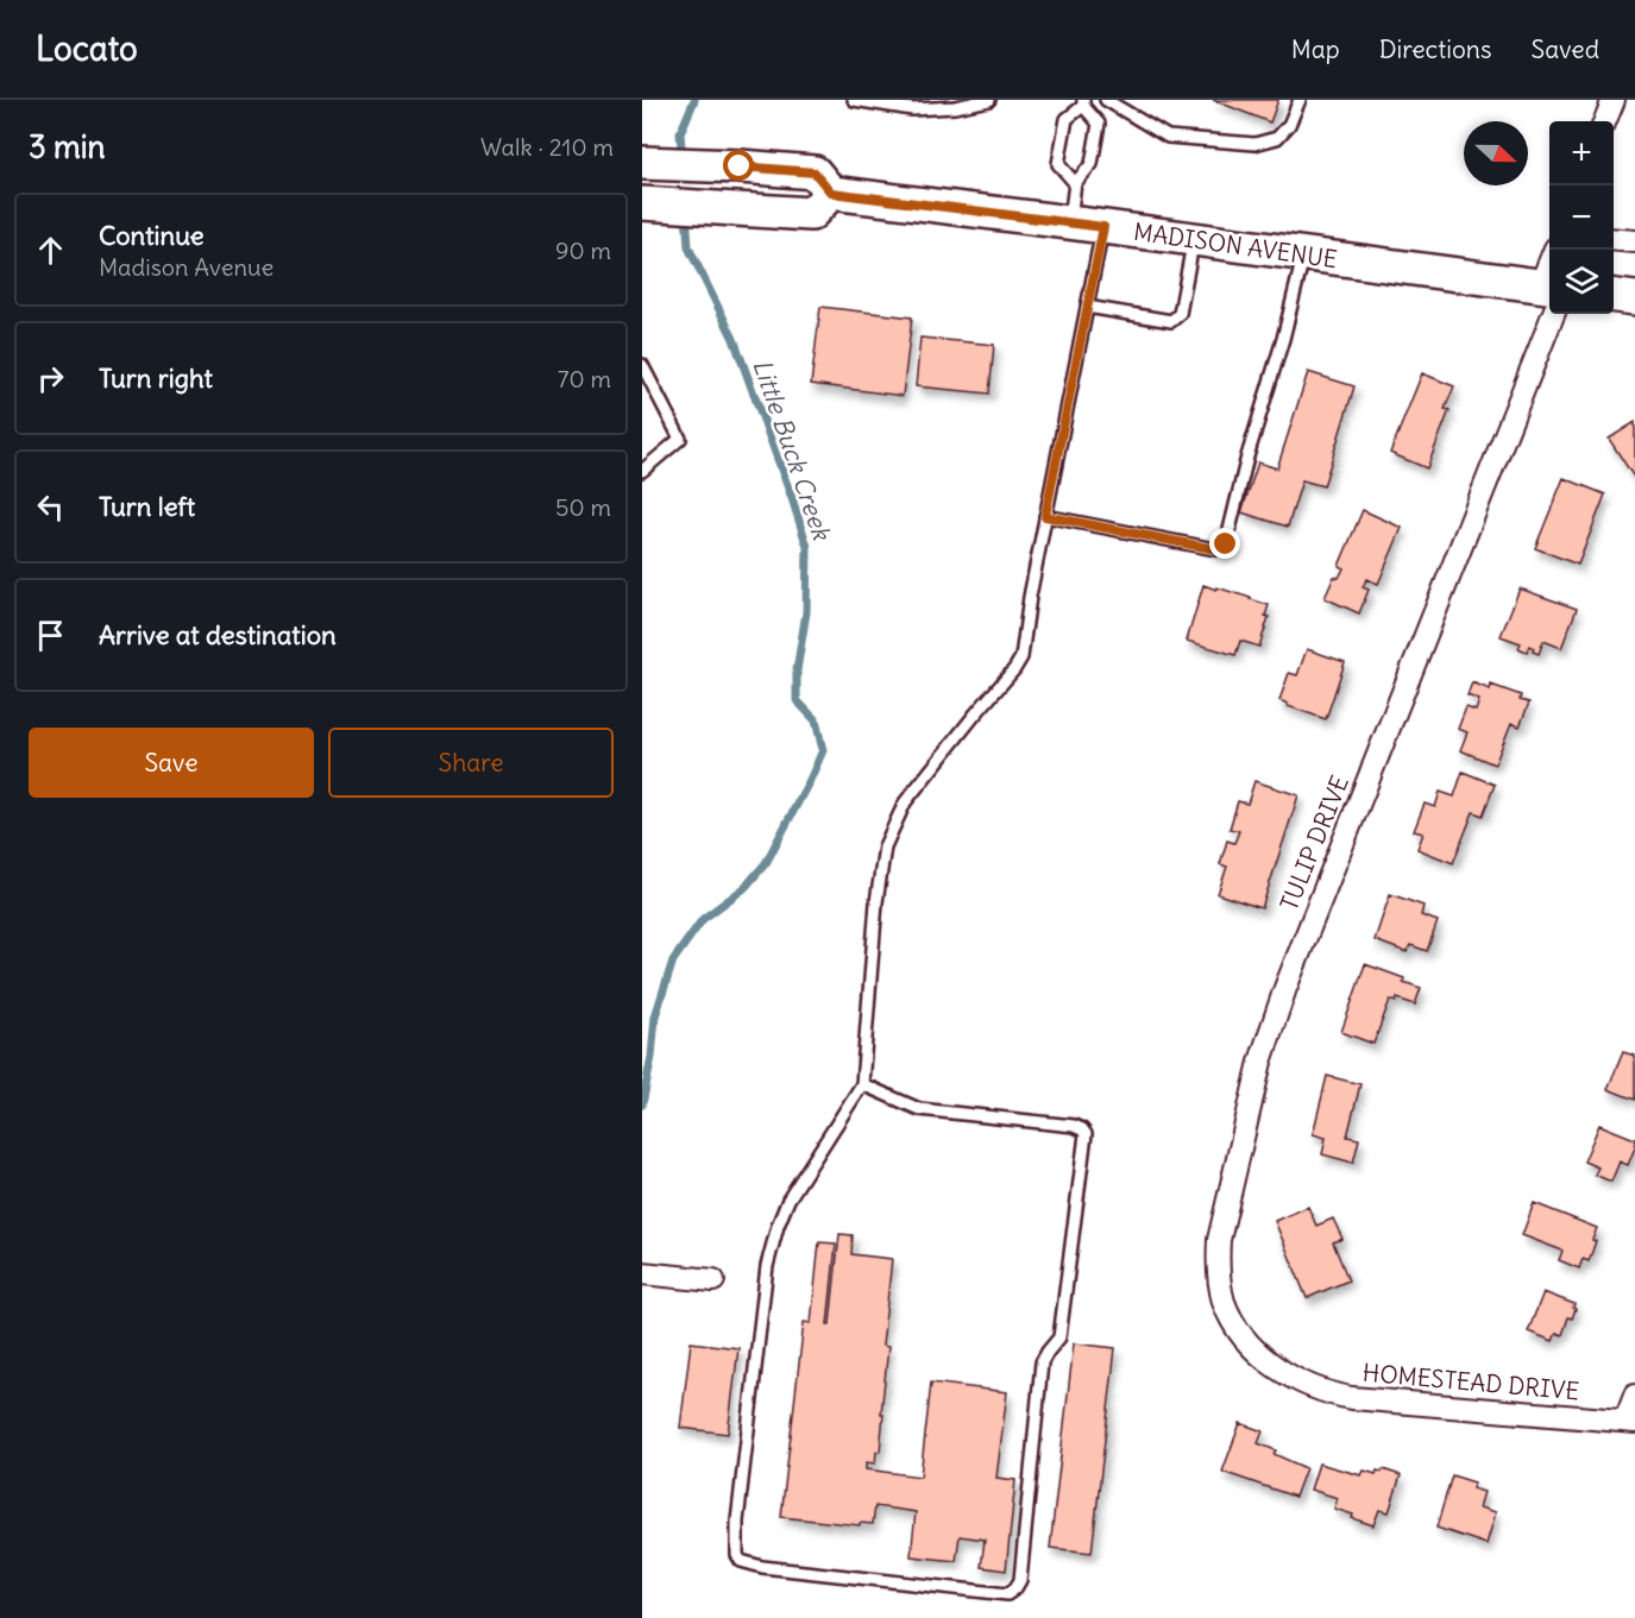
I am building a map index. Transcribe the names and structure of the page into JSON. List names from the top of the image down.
{
  "streets": {
    "main road": ["MADISON AVENUE"],
    "street": ["TULIP DRIVE", "HOMESTEAD DRIVE"]
  },
  "crossings": [
    ["MADISON AVENUE", "TULIP DRIVE"],
    ["TULIP DRIVE", "HOMESTEAD DRIVE"]
  ],
  "water": ["Little Buck Creek"],
  "north": "right",
  "page": {
    "header": "Locato",
    "nav": ["Map", "Directions", "Saved"],
    "heading": ["3 min", "Walk · 210 m"],
    "map_buttons": ["+", "−"],
    "list": [
      ["Continue", "Madison Avenue", "90 m"],
      ["Turn right", "70 m"],
      ["Turn left", "50 m"],
      "Arrive at destination"
    ],
    "buttons": ["Save", "Share"]
  }
}
